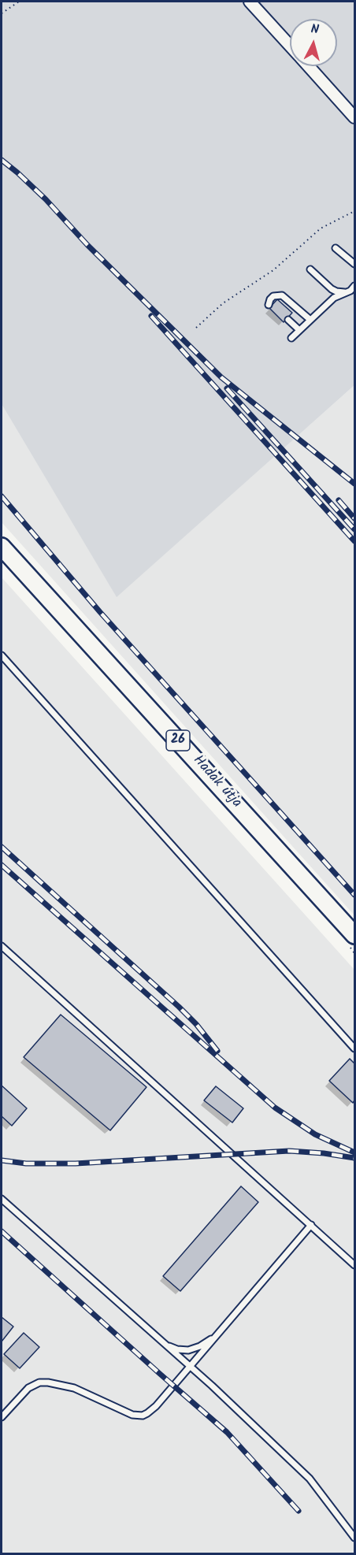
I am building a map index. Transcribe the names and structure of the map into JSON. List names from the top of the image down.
{
  "streets": {
    "main road": ["26", "Hadak útja"]
  },
  "north": "top"
}
